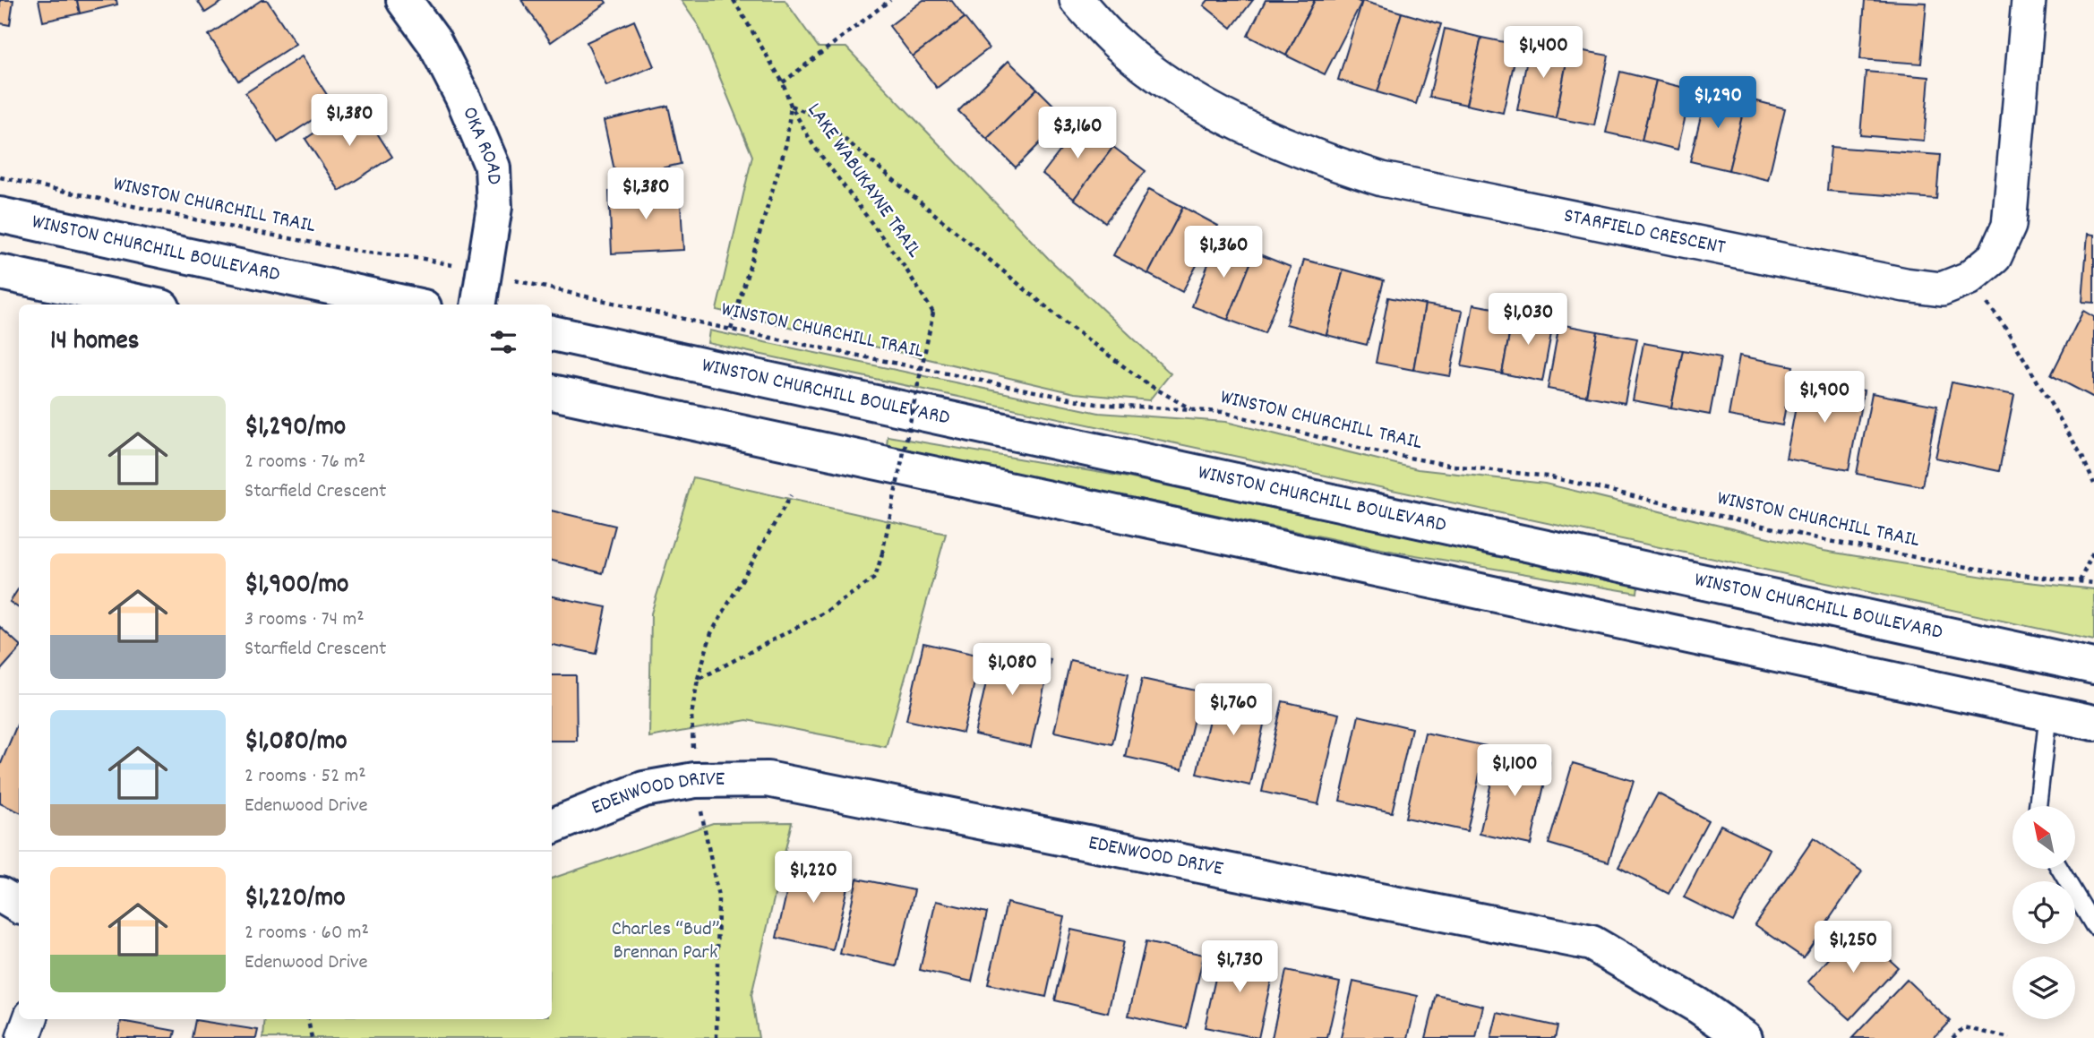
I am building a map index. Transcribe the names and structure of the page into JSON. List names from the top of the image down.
{
  "streets": {
    "main road": ["OKA ROAD", "WINSTON CHURCHILL BOULEVARD", "EDENWOOD DRIVE"],
    "street": ["STARFIELD CRESCENT"],
    "path": ["LAKE WABUKAYNE TRAIL", "WINSTON CHURCHILL TRAIL"]
  },
  "parks": ["Charles “Bud” Brennan Park"],
  "north": "top left",
  "page": {
    "price": [
      "$1,400",
      "$1,290",
      "$1,380",
      "$3,160",
      "$1,380",
      "$1,360",
      "$1,030",
      "$1,900",
      "$1,080",
      "$1,760",
      "$1,100",
      "$1,220",
      "$1,250",
      "$1,730"
    ],
    "heading": "14 homes",
    "list": [
      {
        "name": "$1,290/mo",
        "note": "2 rooms · 76 m² · Starfield Crescent"
      },
      {
        "name": "$1,900/mo",
        "note": "3 rooms · 74 m² · Starfield Crescent"
      },
      {
        "name": "$1,080/mo",
        "note": "2 rooms · 52 m² · Edenwood Drive"
      },
      {
        "name": "$1,220/mo",
        "note": "2 rooms · 60 m² · Edenwood Drive"
      }
    ]
  }
}
